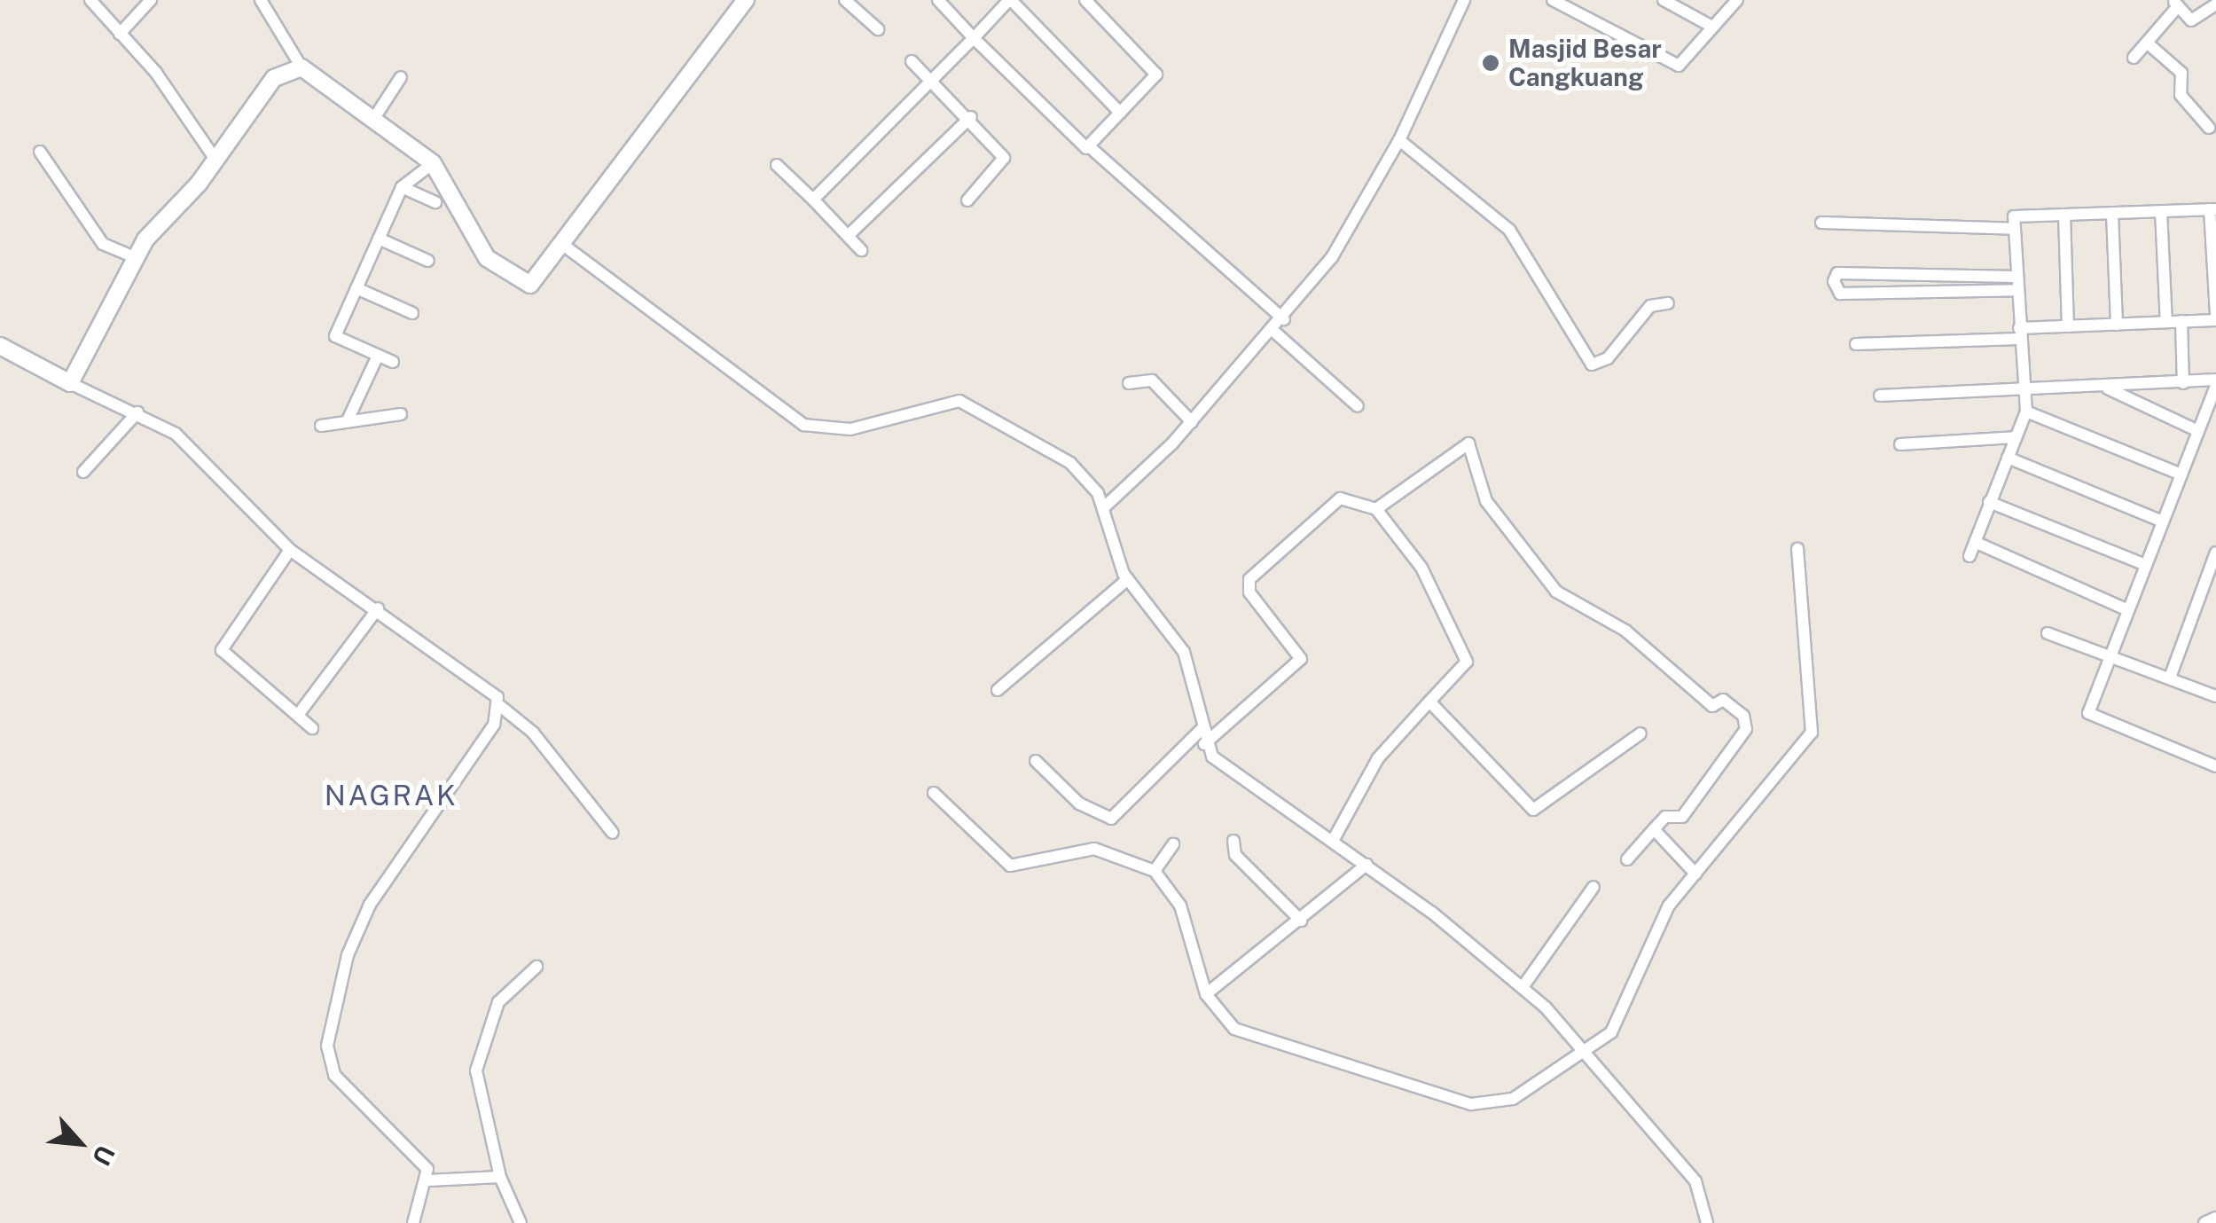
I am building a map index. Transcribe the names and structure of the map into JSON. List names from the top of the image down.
{
  "districts": ["NAGRAK"],
  "places": ["Masjid Besar Cangkuang"],
  "north": "bottom right"
}
